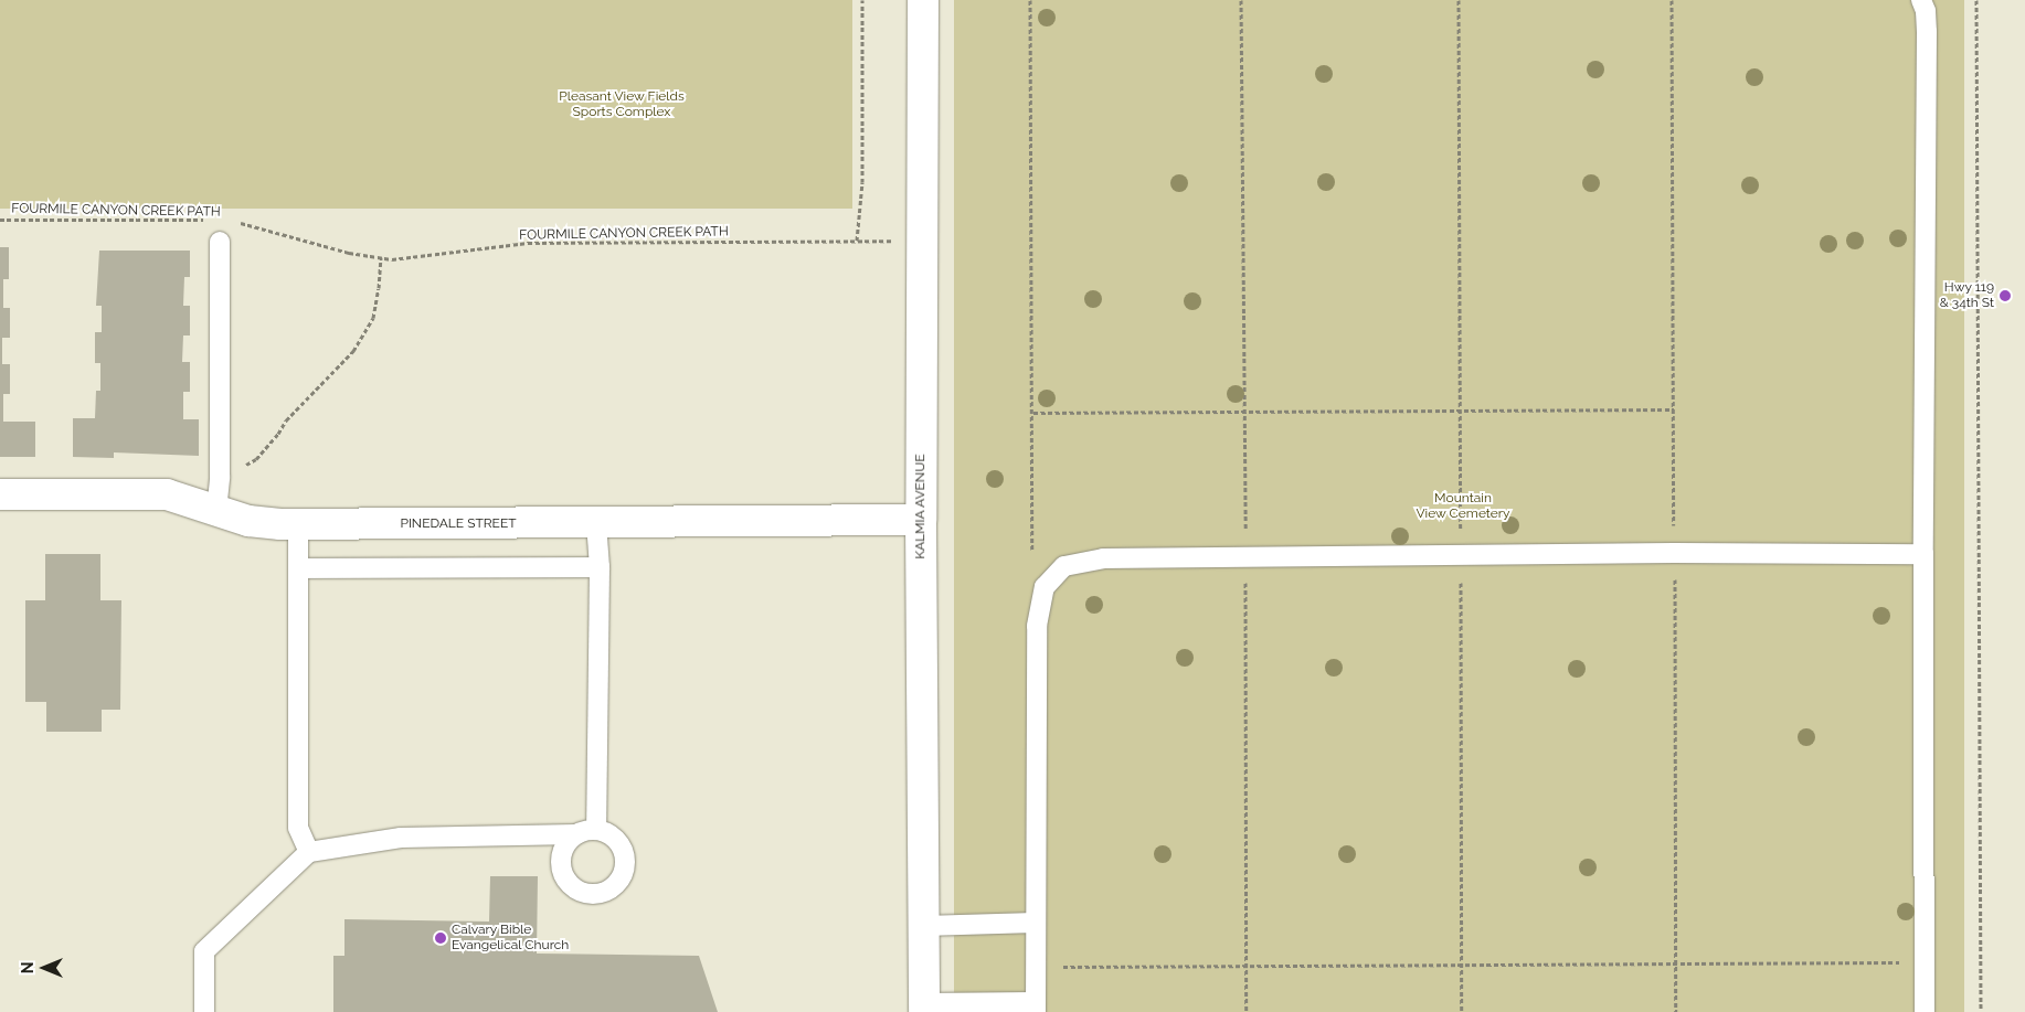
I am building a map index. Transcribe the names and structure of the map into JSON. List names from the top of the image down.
{
  "streets": {
    "street": ["KALMIA AVENUE", "PINEDALE STREET"],
    "path": ["FOURMILE CANYON CREEK PATH"]
  },
  "crossings": [
    ["FOURMILE CANYON CREEK PATH", "KALMIA AVENUE"],
    ["KALMIA AVENUE", "PINEDALE STREET"]
  ],
  "parks": ["Pleasant View Fields Sports Complex", "Mountain View Cemetery"],
  "places": ["Hwy 119 & 34th St", "Calvary Bible Evangelical Church"],
  "north": "left"
}
